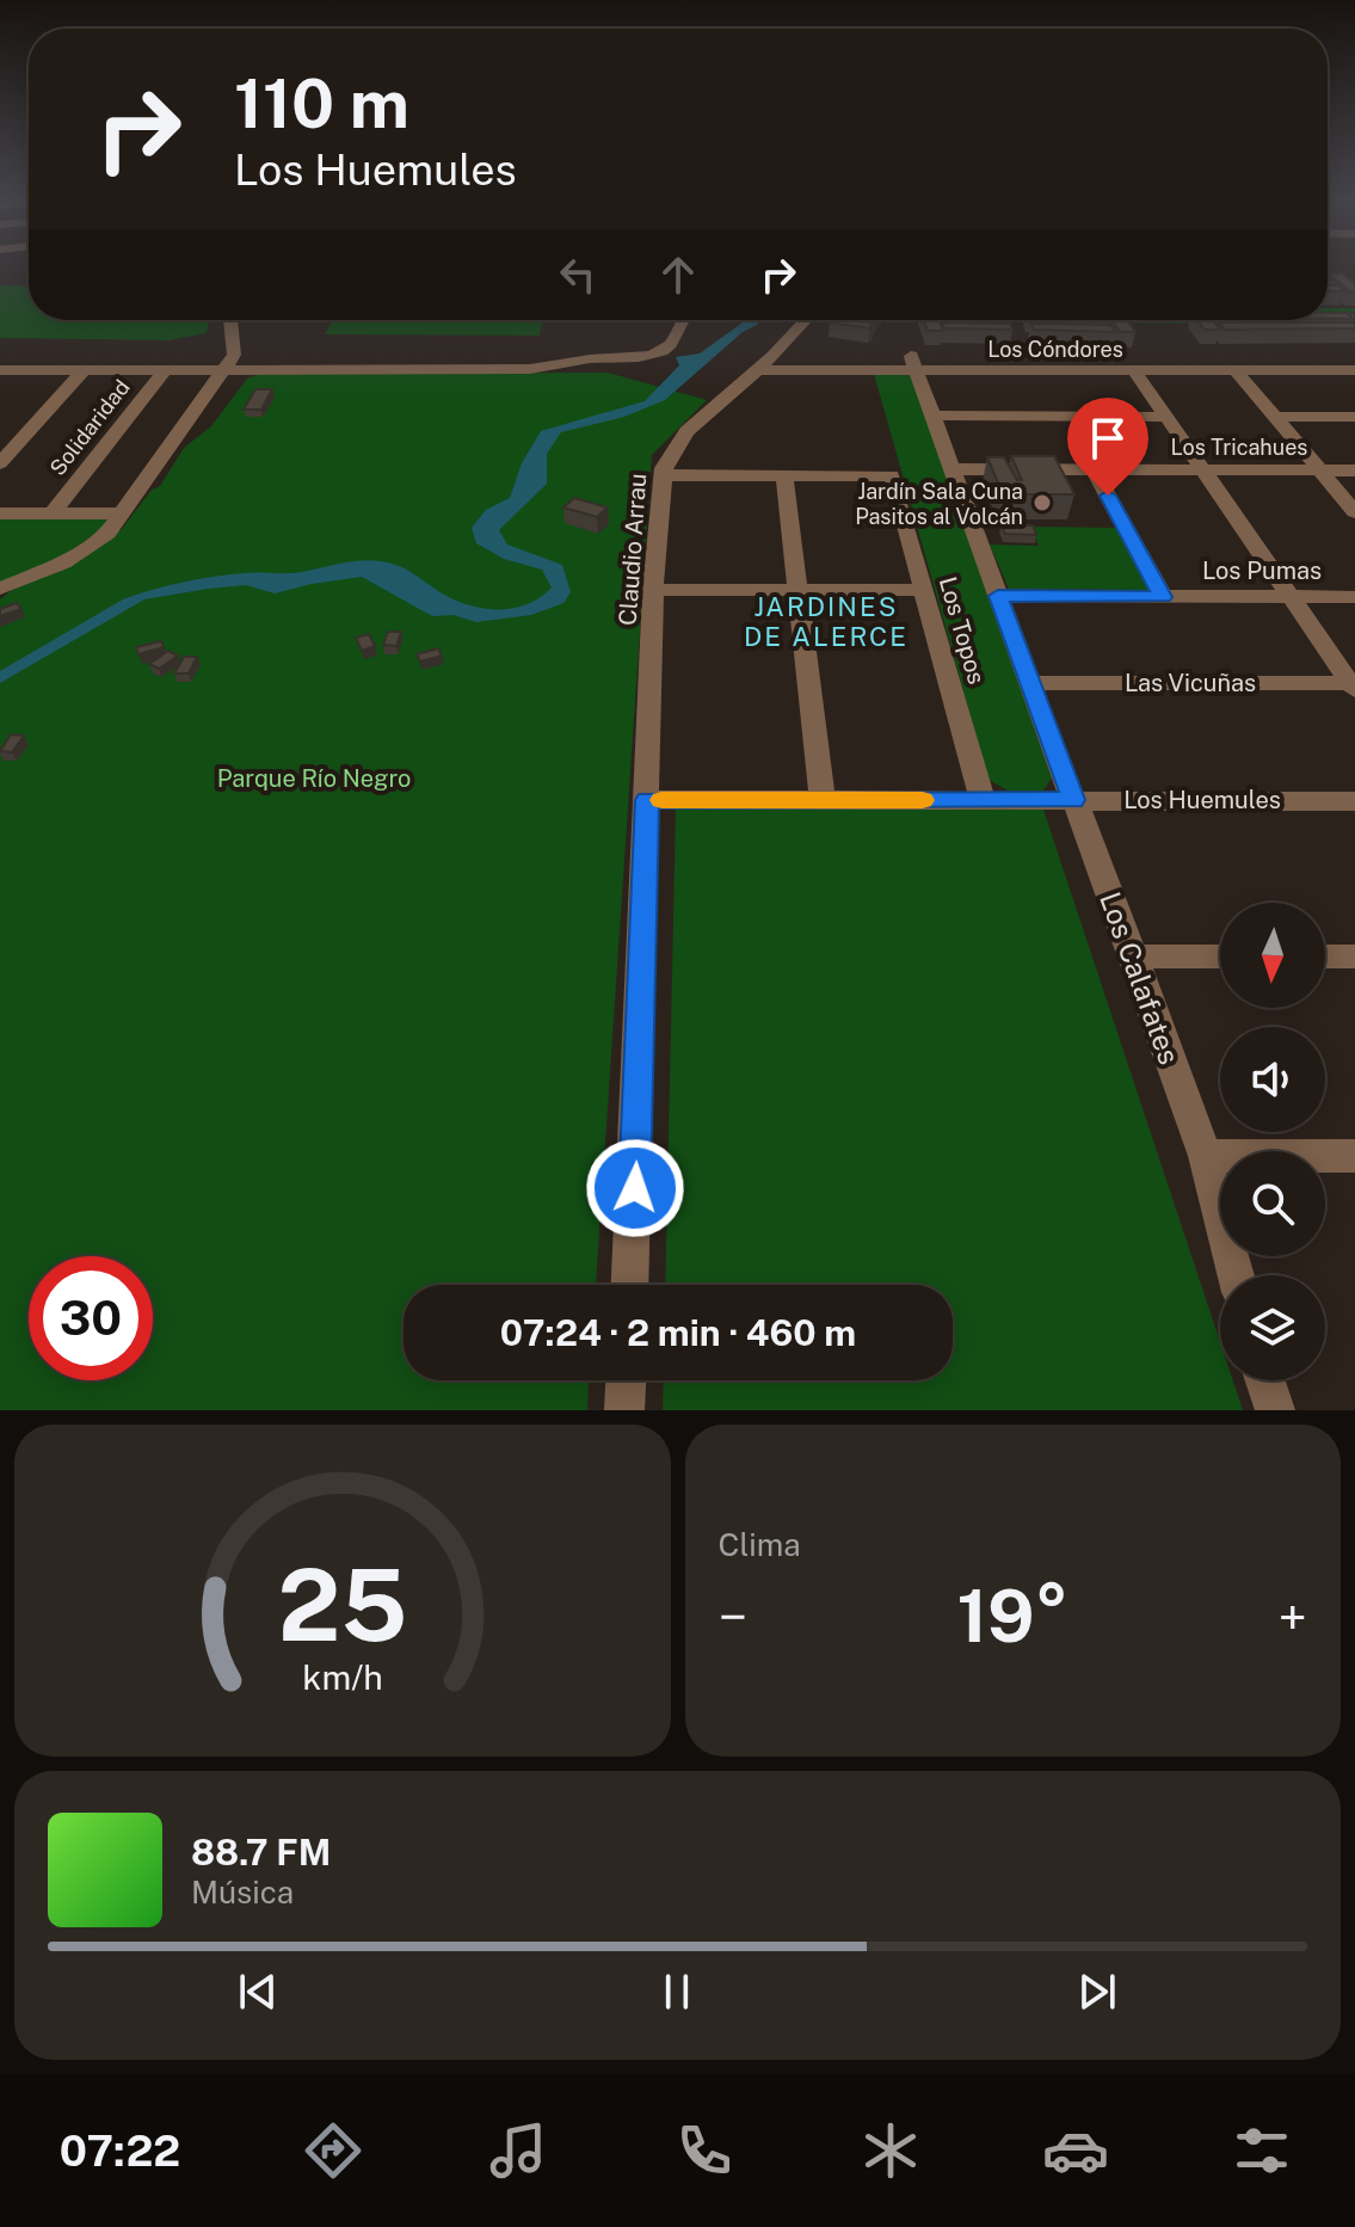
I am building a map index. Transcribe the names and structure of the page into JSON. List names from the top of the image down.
{
  "streets": {
    "street": [
      "Los Cóndores",
      "Solidaridad",
      "Los Tricahues",
      "Claudio Arrau",
      "Los Pumas",
      "Los Topos",
      "Las Vicuñas",
      "Los Huemules",
      "Los Calafates"
    ]
  },
  "crossings": [
    ["Los Cóndores", "Claudio Arrau"],
    ["Los Cóndores", "Los Calafates"],
    ["Los Tricahues", "Los Calafates"],
    ["Claudio Arrau", "Los Huemules"],
    ["Los Pumas", "Los Calafates"],
    ["Los Topos", "Los Huemules"],
    ["Las Vicuñas", "Los Calafates"],
    ["Los Huemules", "Los Calafates"]
  ],
  "districts": ["JARDINES DE ALERCE"],
  "parks": ["Parque Río Negro"],
  "places": ["Jardín Sala Cuna Pasitos al Volcán"],
  "north": "bottom",
  "page": {
    "turn": ["110 m", "Los Huemules"],
    "limit": "30",
    "trip": "07:24 · 2 min · 460 m",
    "tile": "Clima",
    "heat": ["−", "19°", "+"],
    "song": ["88.7 FM", "Música"],
    "tabs": "07:22",
    "gauge": ["25", "km/h"]
  }
}
